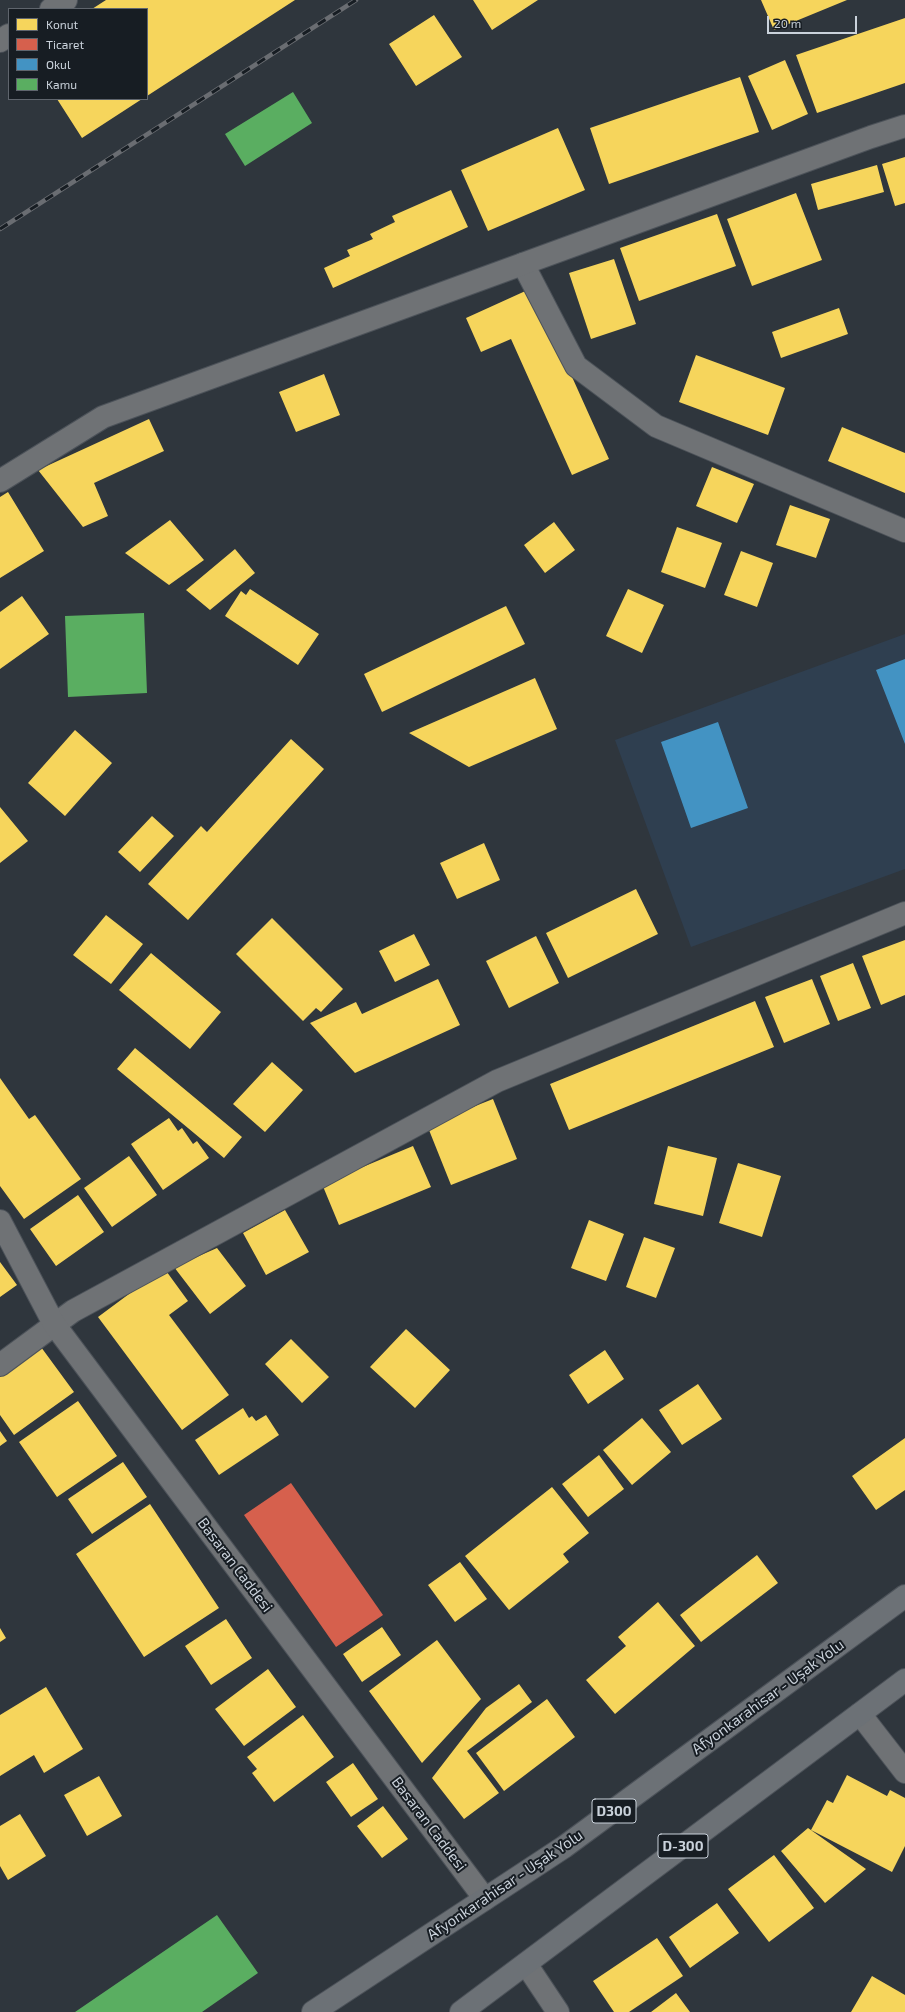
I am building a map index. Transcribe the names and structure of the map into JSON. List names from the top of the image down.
{
  "streets": {
    "highway": ["Afyonkarahisar - Uşak Yolu", "D300", "D-300"],
    "street": ["Basaran Caddesi"]
  },
  "crossings": [
    ["Basaran Caddesi", "Afyonkarahisar - Uşak Yolu"]
  ],
  "legend": [
    "Konut",
    "Ticaret",
    "Okul",
    "Kamu"
  ],
  "scale_bar": "20 m"
}
